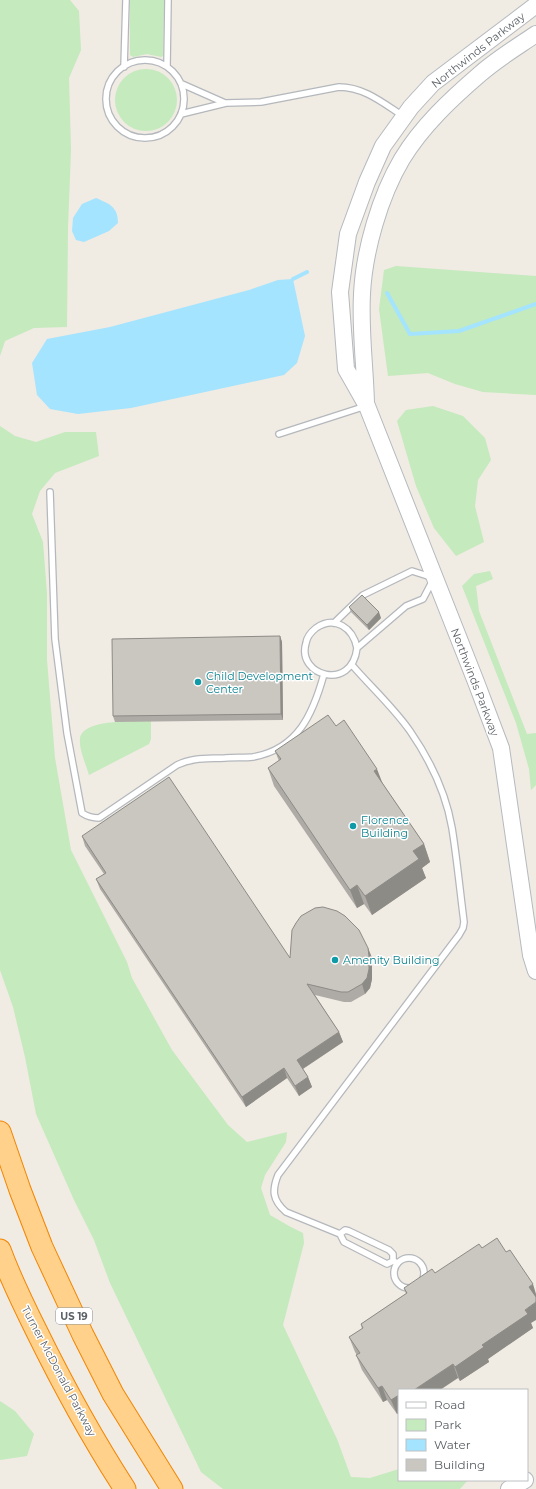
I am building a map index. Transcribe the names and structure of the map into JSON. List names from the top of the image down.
{
  "streets": {
    "highway": ["US 19", "Turner McDonald Parkway"],
    "street": ["Northwinds Parkway"]
  },
  "places": ["Child Development Center", "Florence Building", "Amenity Building"],
  "legend": [
    "Road",
    "Park",
    "Water",
    "Building"
  ]
}
